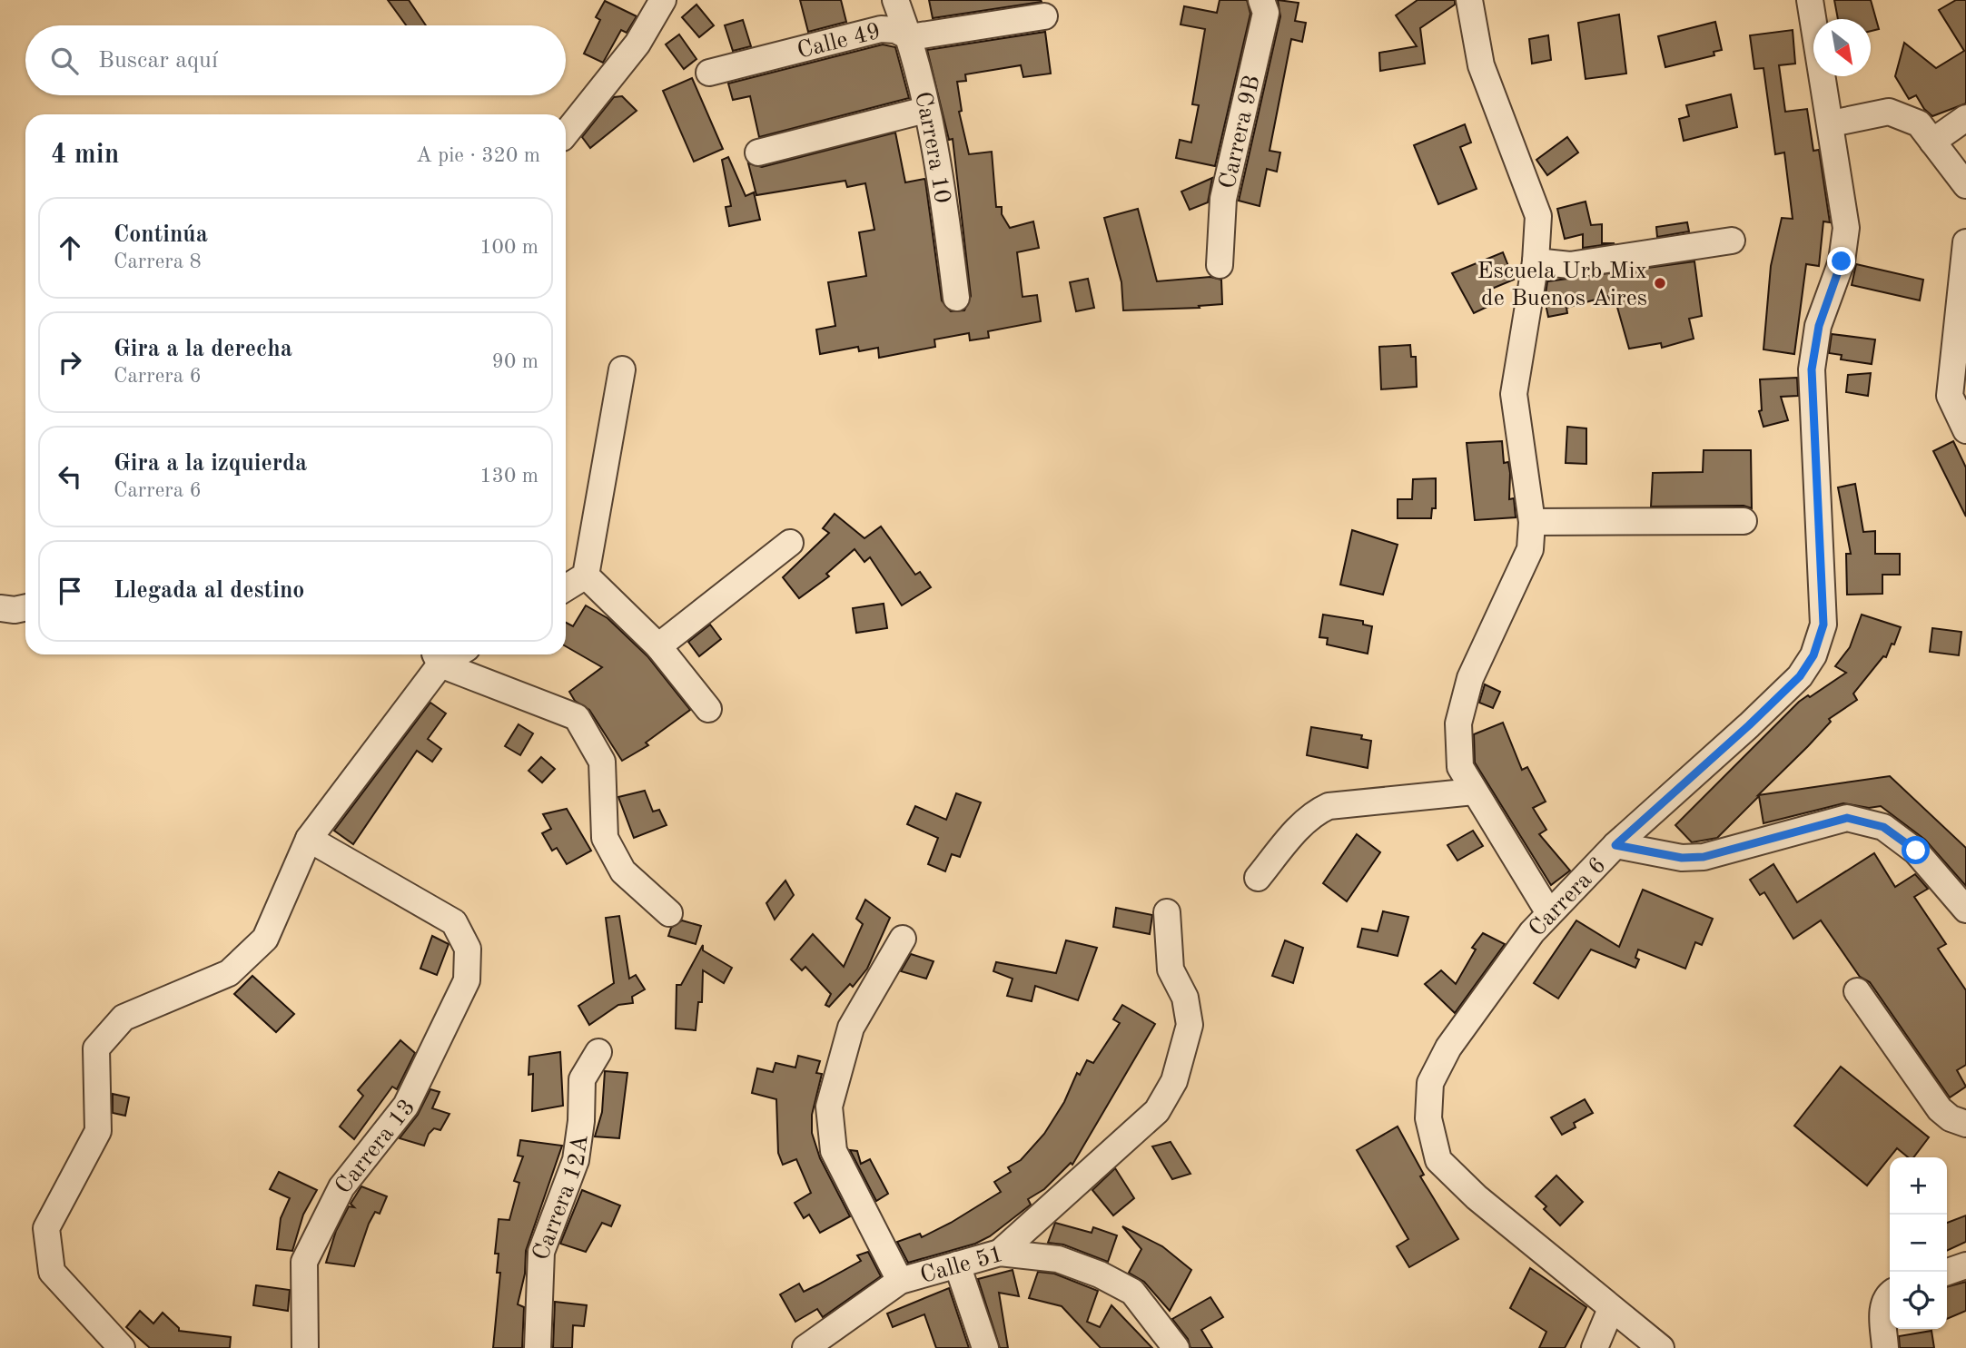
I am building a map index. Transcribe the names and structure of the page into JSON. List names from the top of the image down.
{
  "streets": {
    "street": [
      "Calle 49",
      "Carrera 9B",
      "Carrera 10",
      "Carrera 6",
      "Carrera 13",
      "Carrera 12A",
      "Calle 51"
    ]
  },
  "crossings": [
    ["Calle 49", "Carrera 10"]
  ],
  "places": ["Escuela Urb Mix de Buenos Aires"],
  "north": "bottom right",
  "page": {
    "search": "Buscar aquí",
    "heading": ["4 min", "A pie · 320 m"],
    "list": [
      ["Continúa", "Carrera 8", "100 m"],
      ["Gira a la derecha", "Carrera 6", "90 m"],
      ["Gira a la izquierda", "Carrera 6", "130 m"],
      "Llegada al destino"
    ],
    "map_buttons": ["+", "−"]
  }
}
